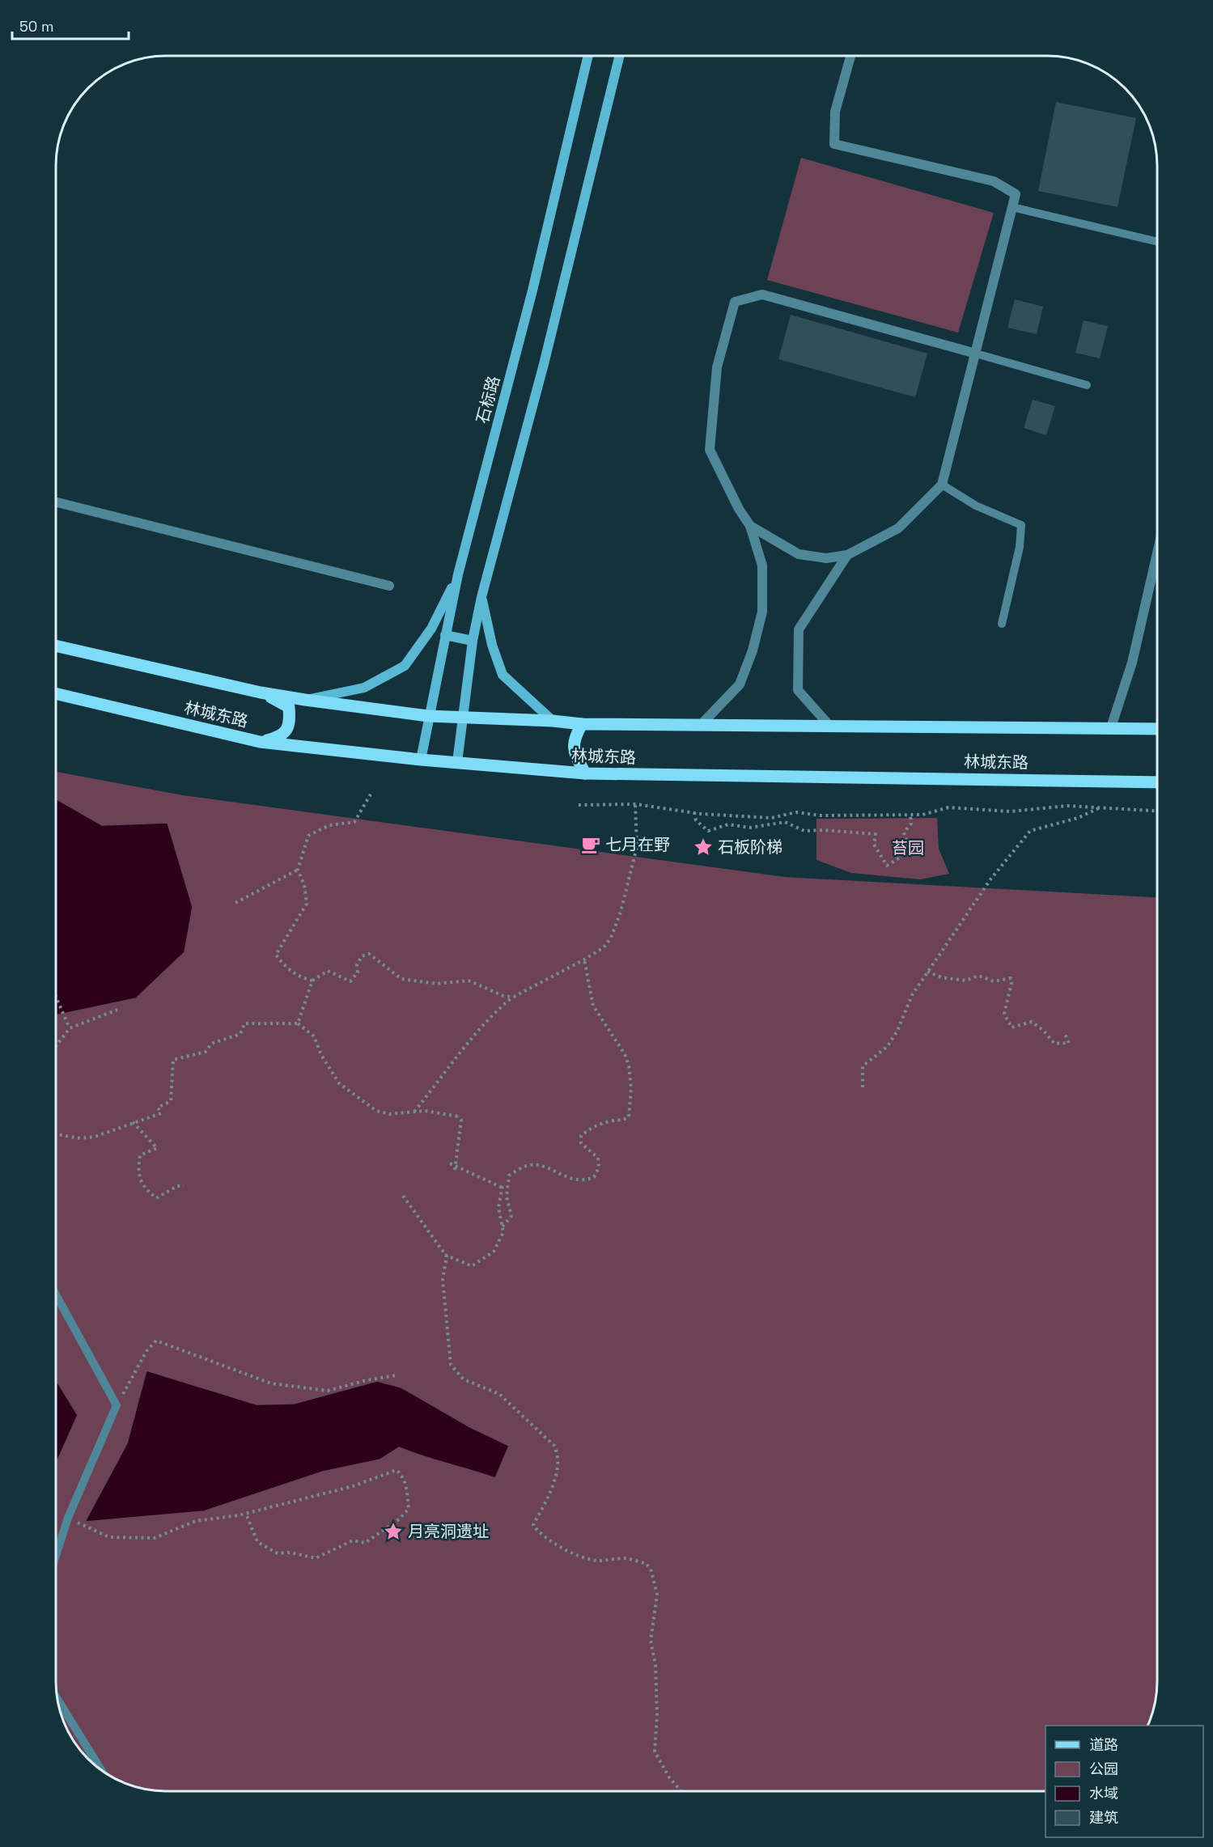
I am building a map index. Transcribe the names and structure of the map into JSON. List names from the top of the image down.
{
  "streets": {
    "main road": ["石标路", "林城东路"]
  },
  "crossings": [
    ["石标路", "林城东路"]
  ],
  "parks": ["苔园"],
  "places": {
    "cafe": ["七月在野"],
    "place": ["石板阶梯", "月亮洞遗址"]
  },
  "legend": [
    "道路",
    "公园",
    "水域",
    "建筑"
  ],
  "scale_bar": "50 m"
}
